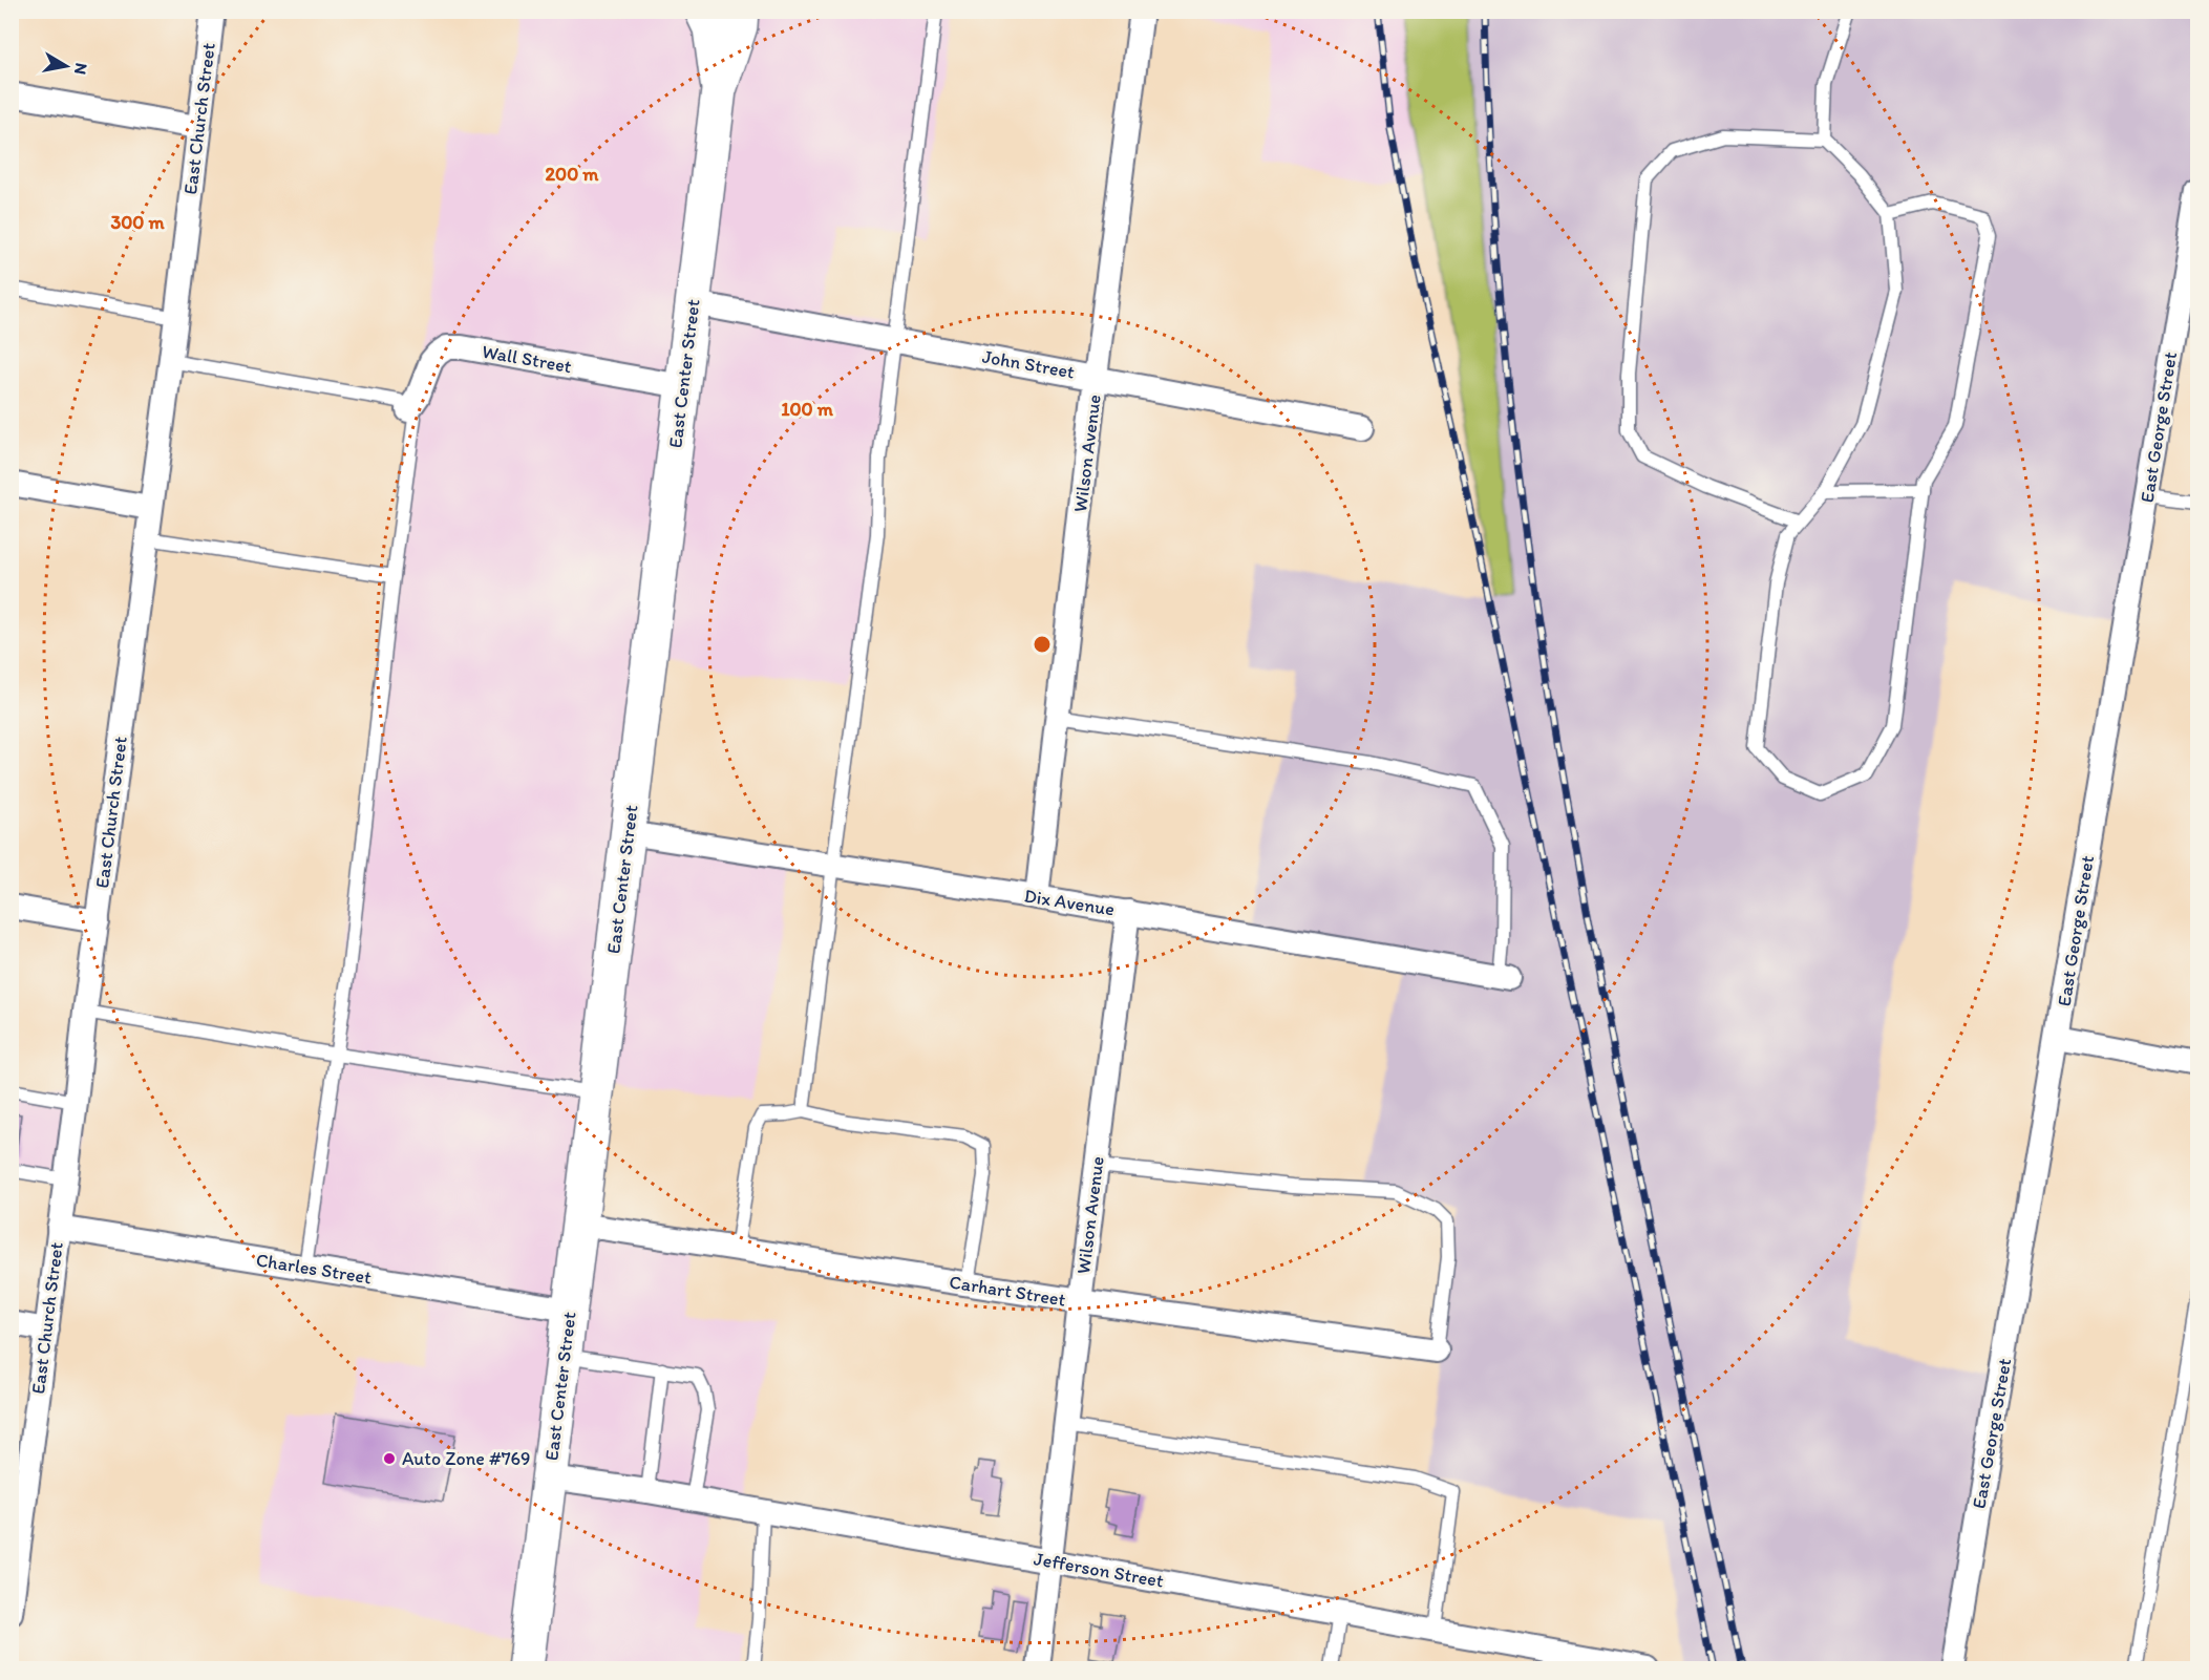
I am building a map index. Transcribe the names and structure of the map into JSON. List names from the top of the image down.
{
  "streets": {
    "main road": ["East Center Street"],
    "street": [
      "East Church Street",
      "Wall Street",
      "John Street",
      "East George Street",
      "Wilson Avenue",
      "Dix Avenue",
      "Charles Street",
      "Carhart Street",
      "Jefferson Street"
    ]
  },
  "crossings": [
    ["East Church Street", "Charles Street"],
    ["Wall Street", "East Center Street"],
    ["John Street", "East Center Street"],
    ["John Street", "Wilson Avenue"],
    ["East Center Street", "Dix Avenue"],
    ["East Center Street", "Charles Street"],
    ["East Center Street", "Carhart Street"],
    ["East Center Street", "Jefferson Street"],
    ["Wilson Avenue", "Dix Avenue"],
    ["Wilson Avenue", "Carhart Street"],
    ["Wilson Avenue", "Jefferson Street"]
  ],
  "places": ["Auto Zone #769"],
  "north": "right",
  "rings": ["200 m", "300 m", "100 m"]
}
